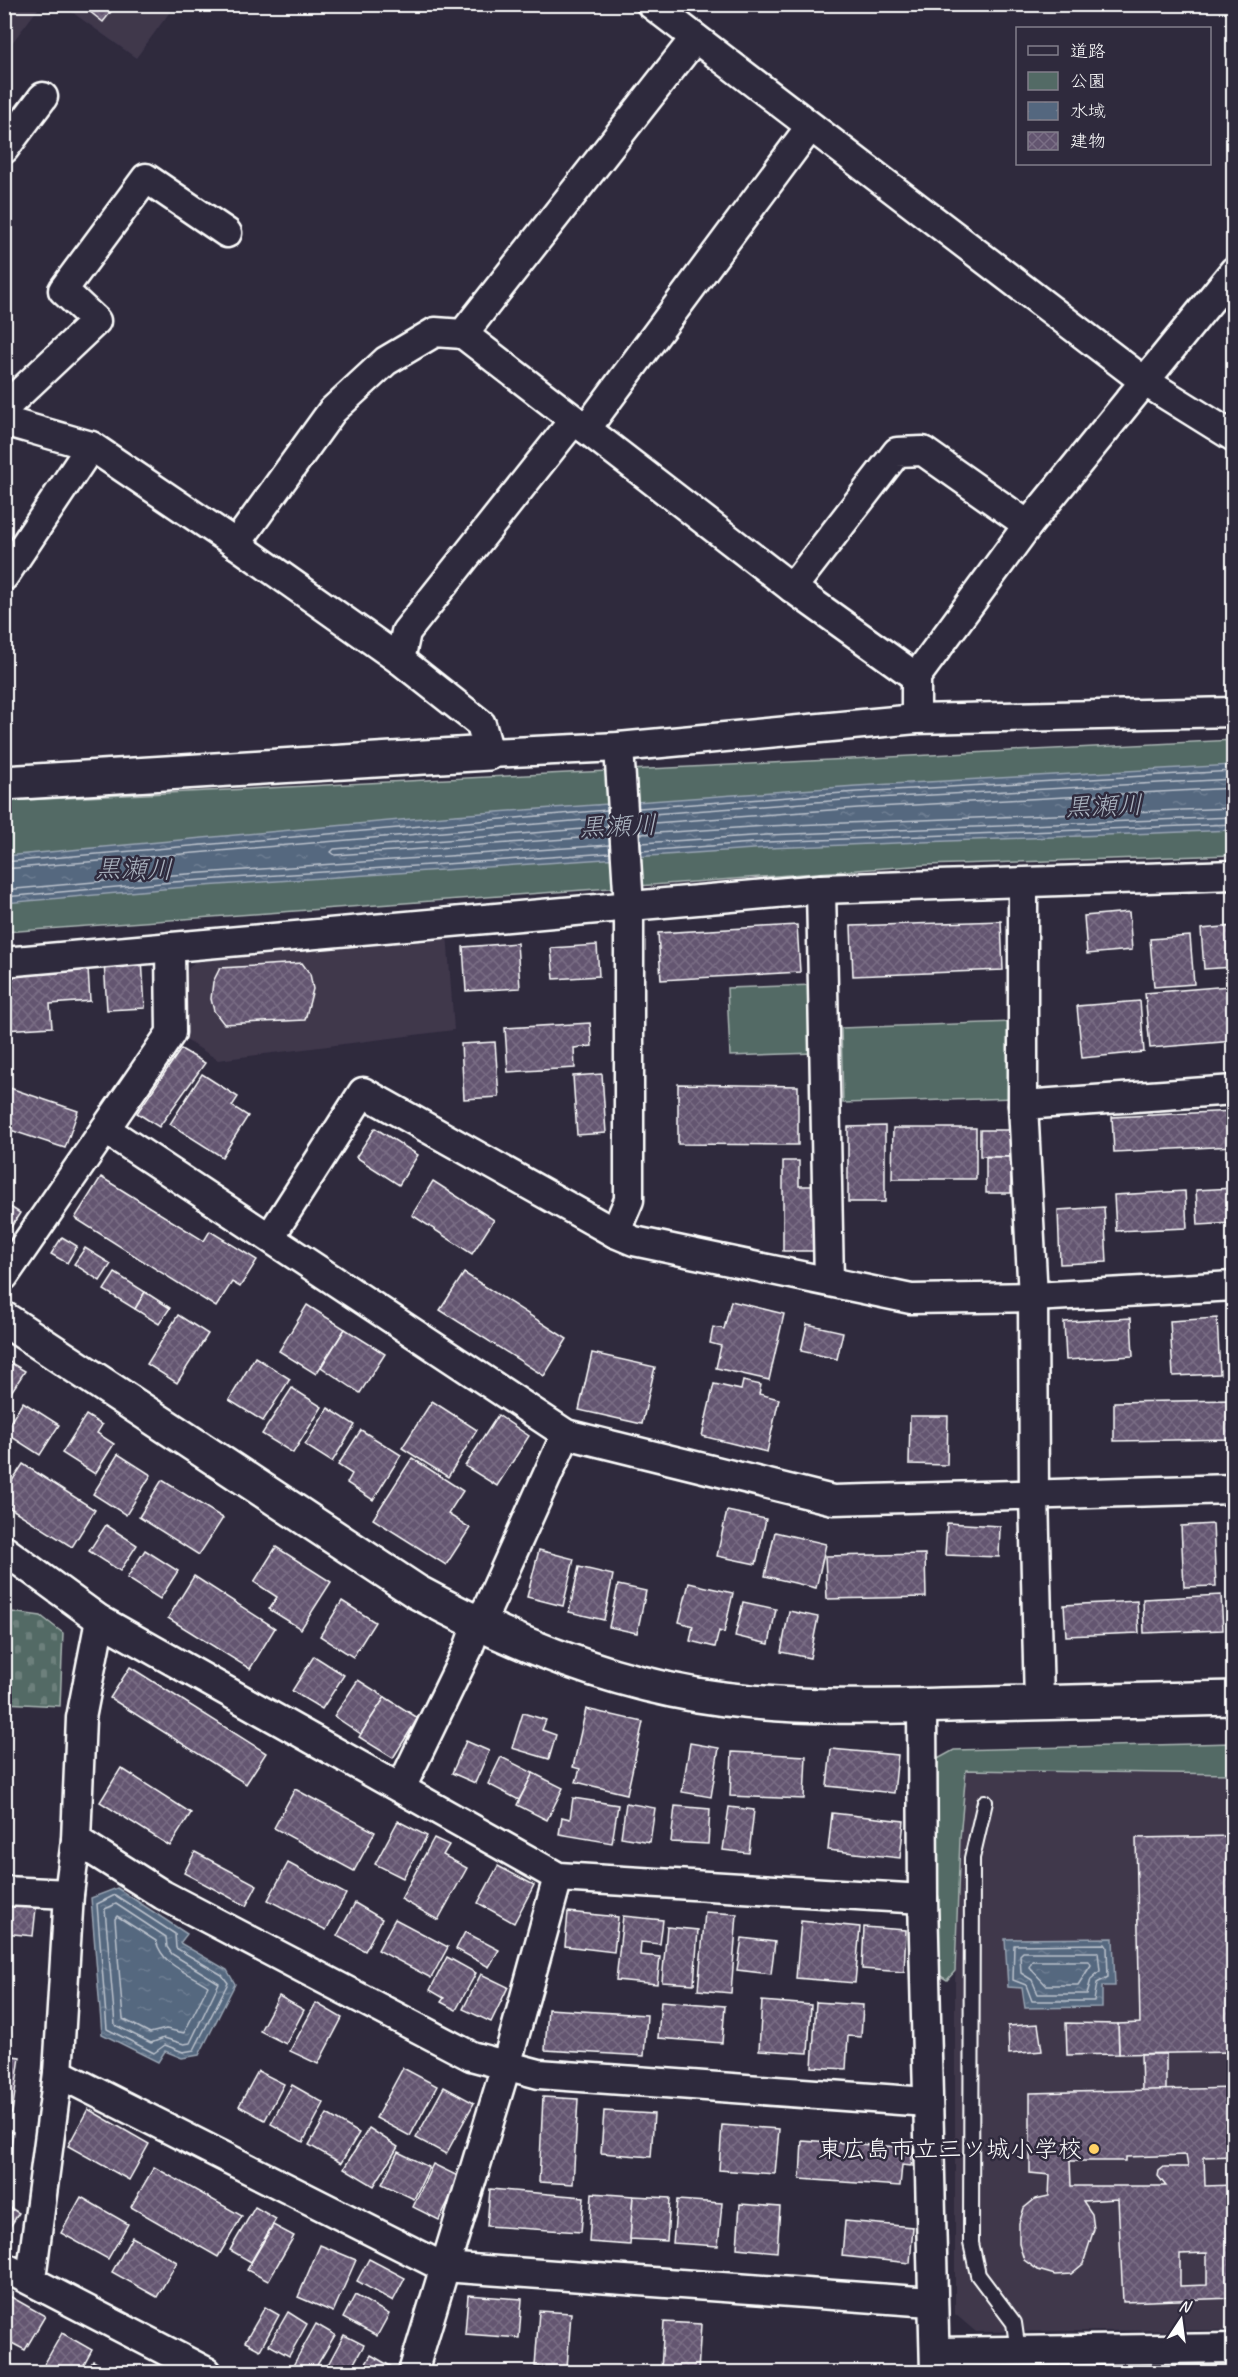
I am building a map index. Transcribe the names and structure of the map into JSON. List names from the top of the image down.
{
  "water": ["黒瀬川"],
  "places": ["東広島市立三ツ城小学校"],
  "legend": [
    "道路",
    "公園",
    "水域",
    "建物"
  ],
  "north": "top"
}
